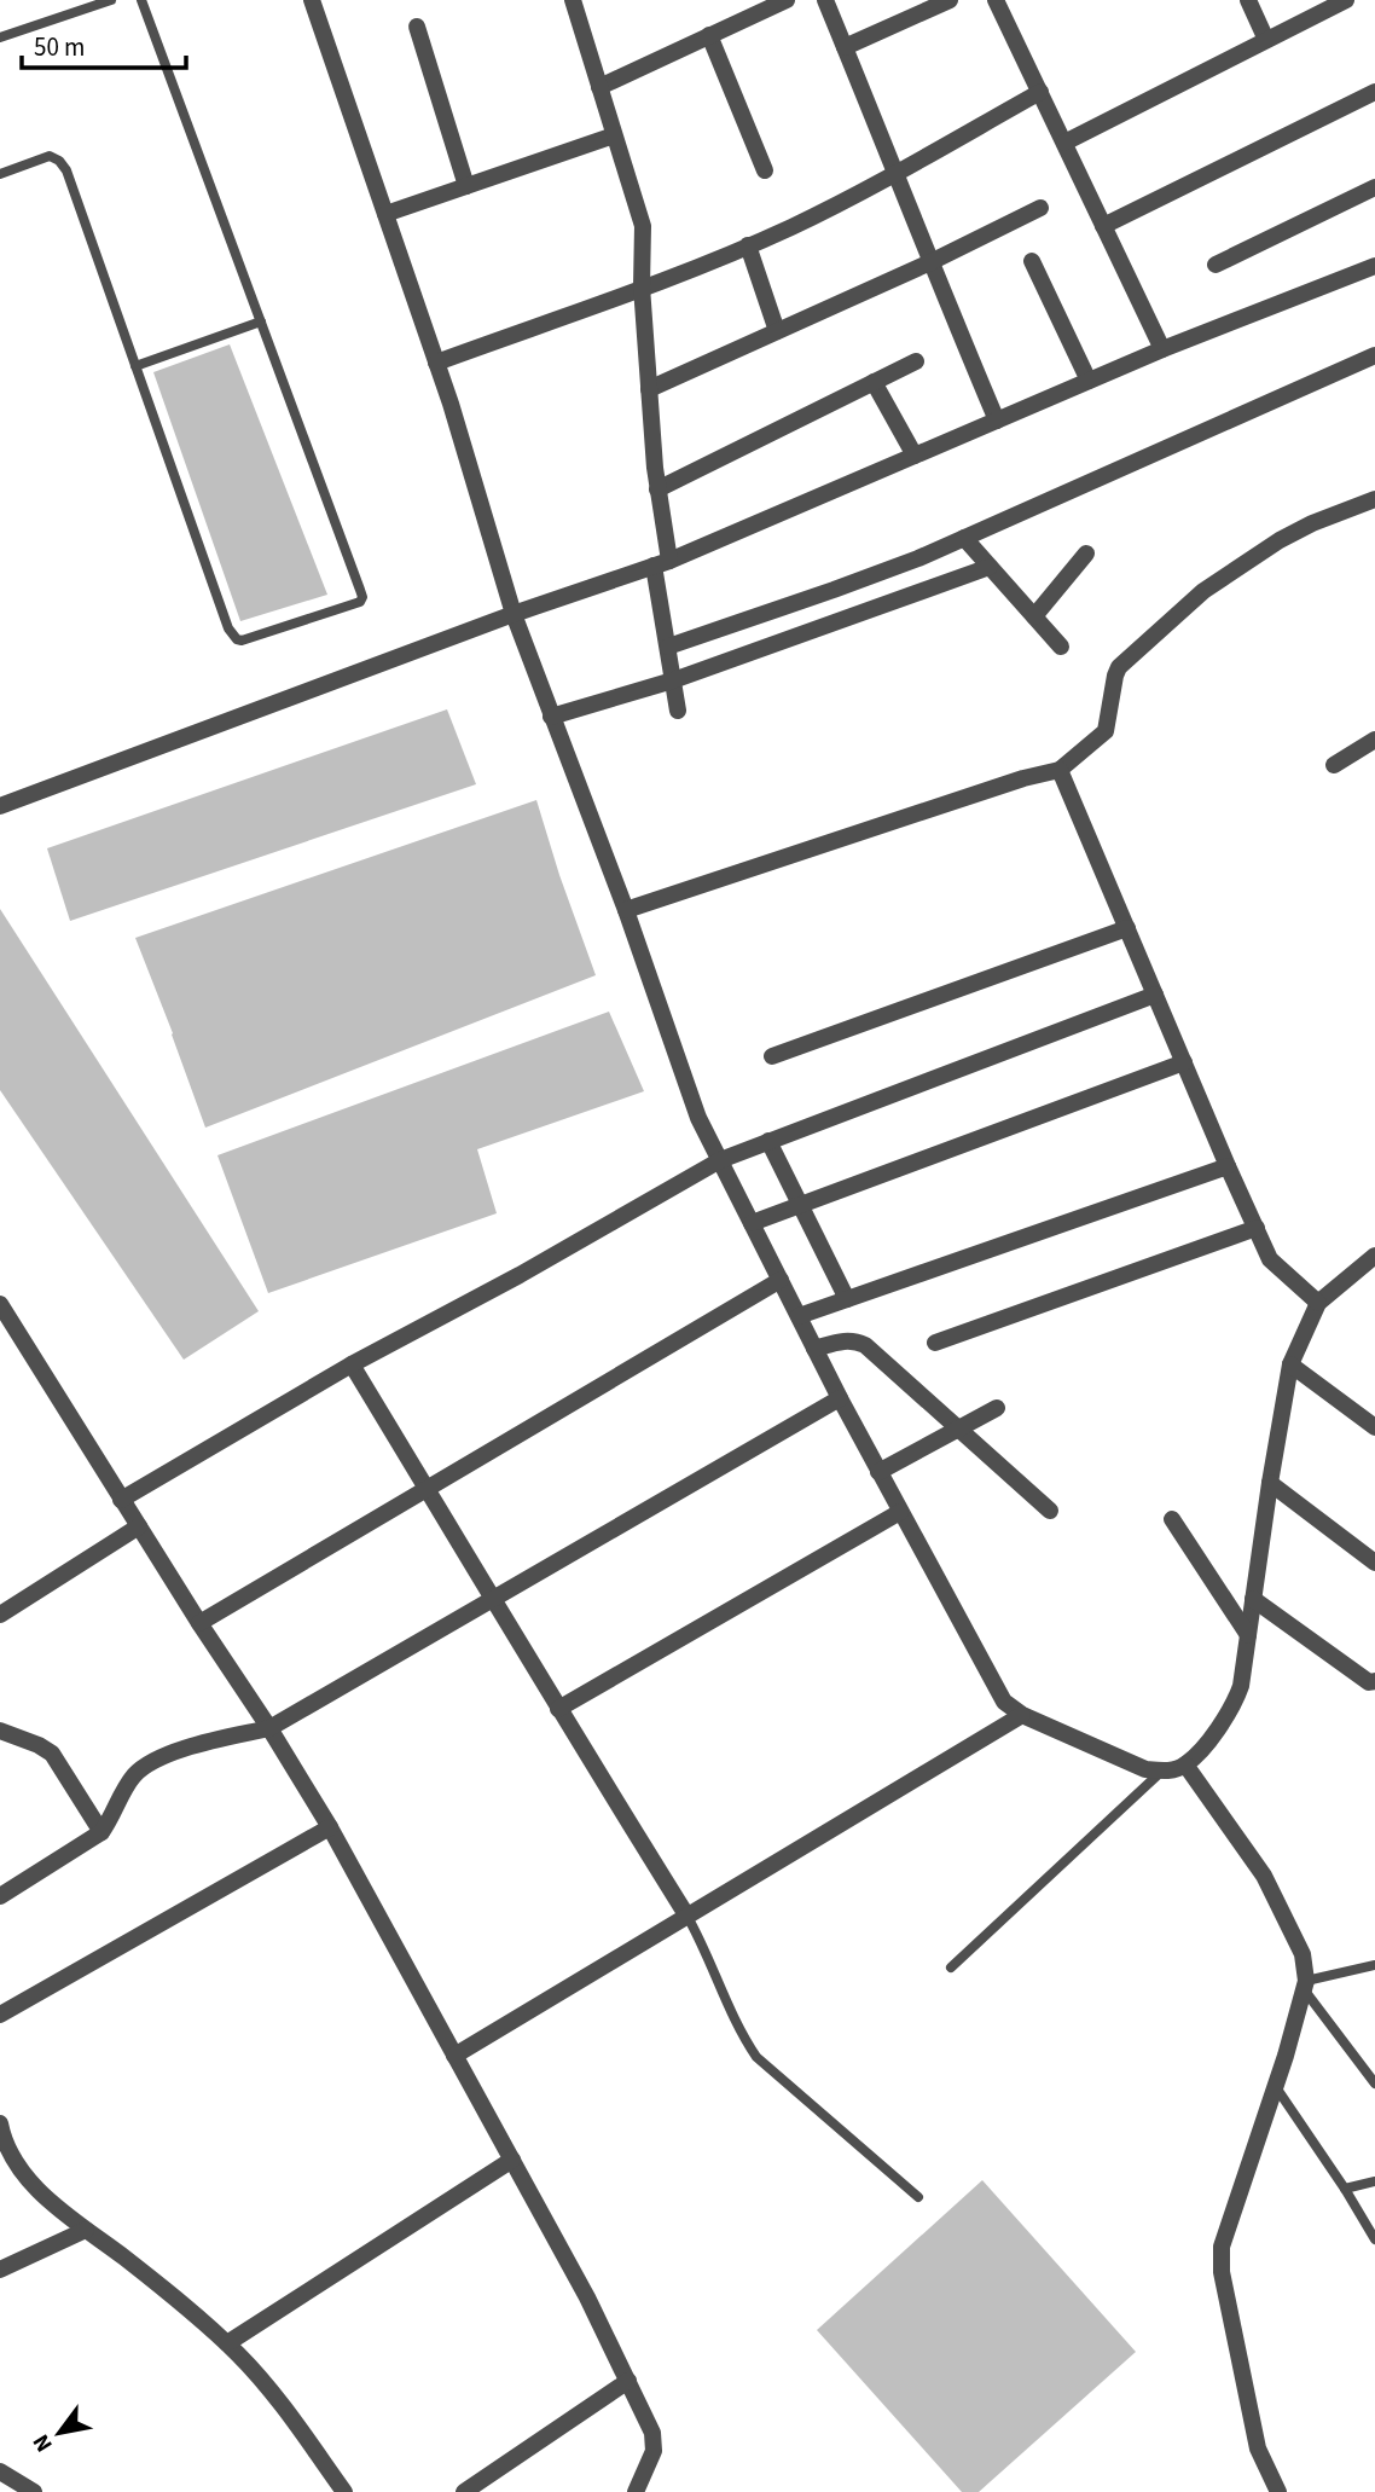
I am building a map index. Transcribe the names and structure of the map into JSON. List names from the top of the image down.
{
  "scale_bar": "50 m",
  "north": "bottom left"
}
